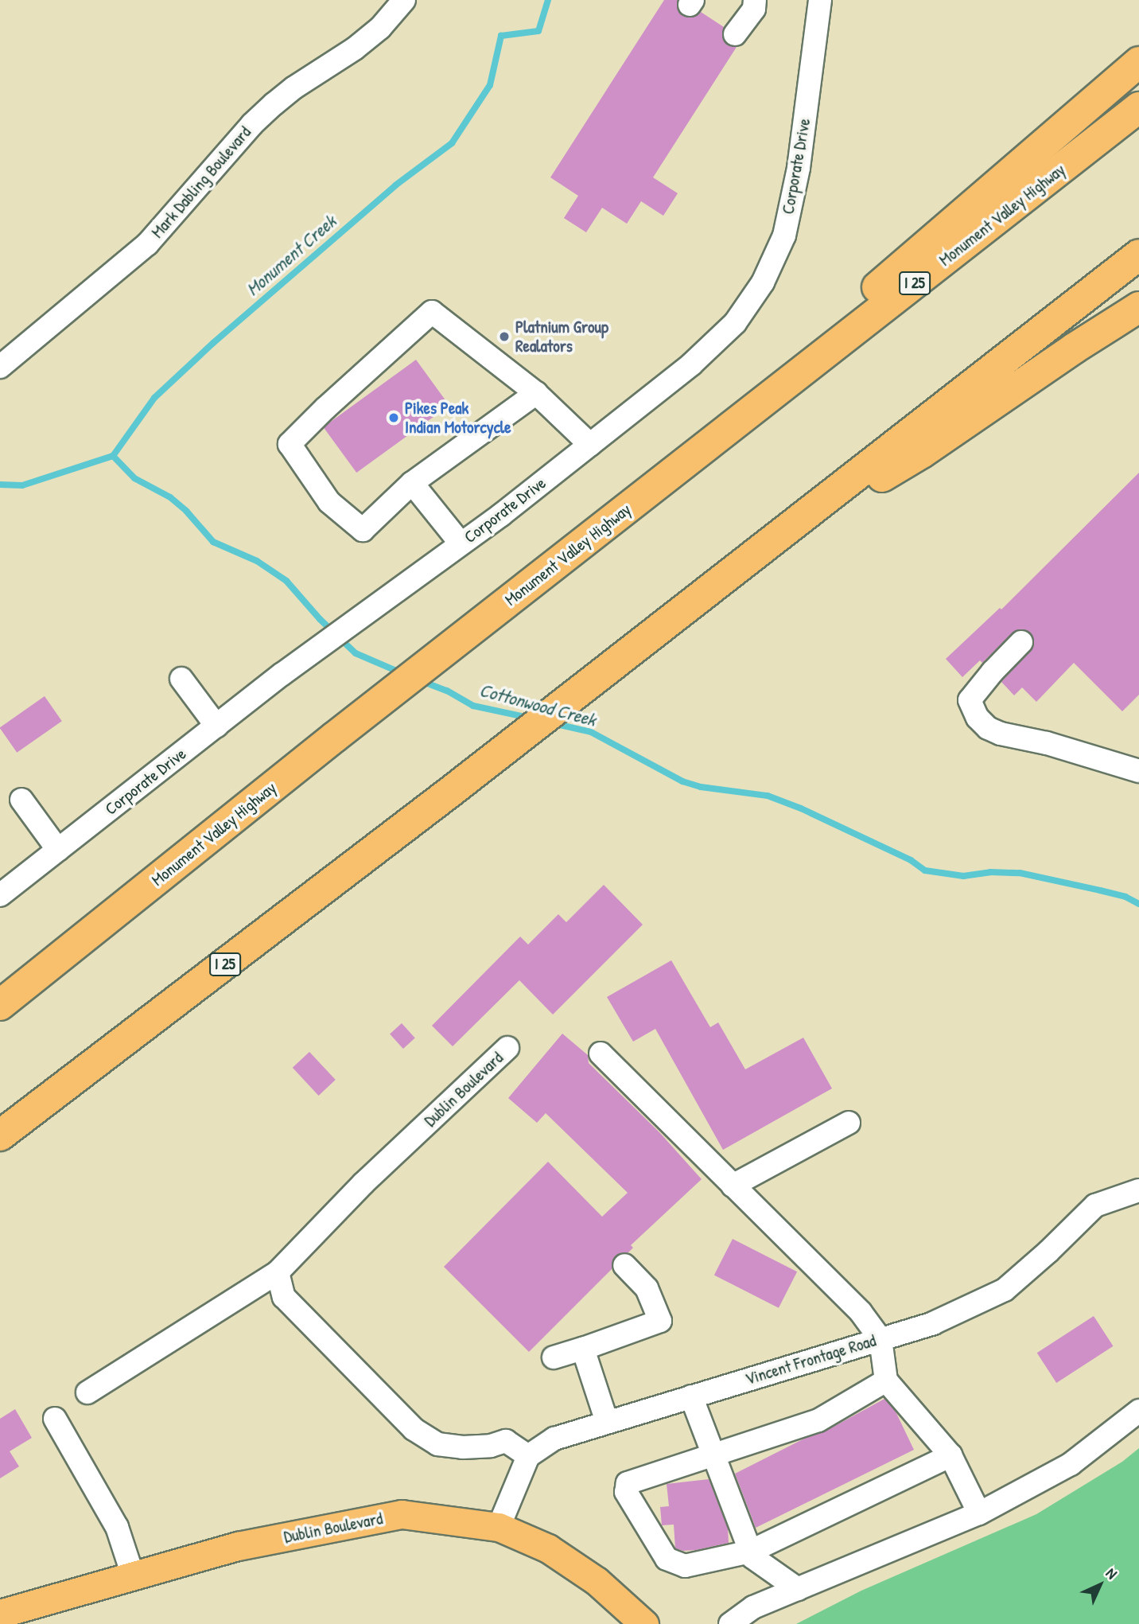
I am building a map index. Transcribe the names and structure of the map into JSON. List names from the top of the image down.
{
  "streets": {
    "highway": ["Monument Valley Highway", "I 25"],
    "main road": ["Dublin Boulevard"],
    "street": ["Corporate Drive", "Mark Dabling Boulevard", "Vincent Frontage Road"]
  },
  "water": ["Monument Creek", "Cottonwood Creek"],
  "places": ["Platnium Group Realators", "Pikes Peak Indian Motorcycle"],
  "north": "top right"
}
